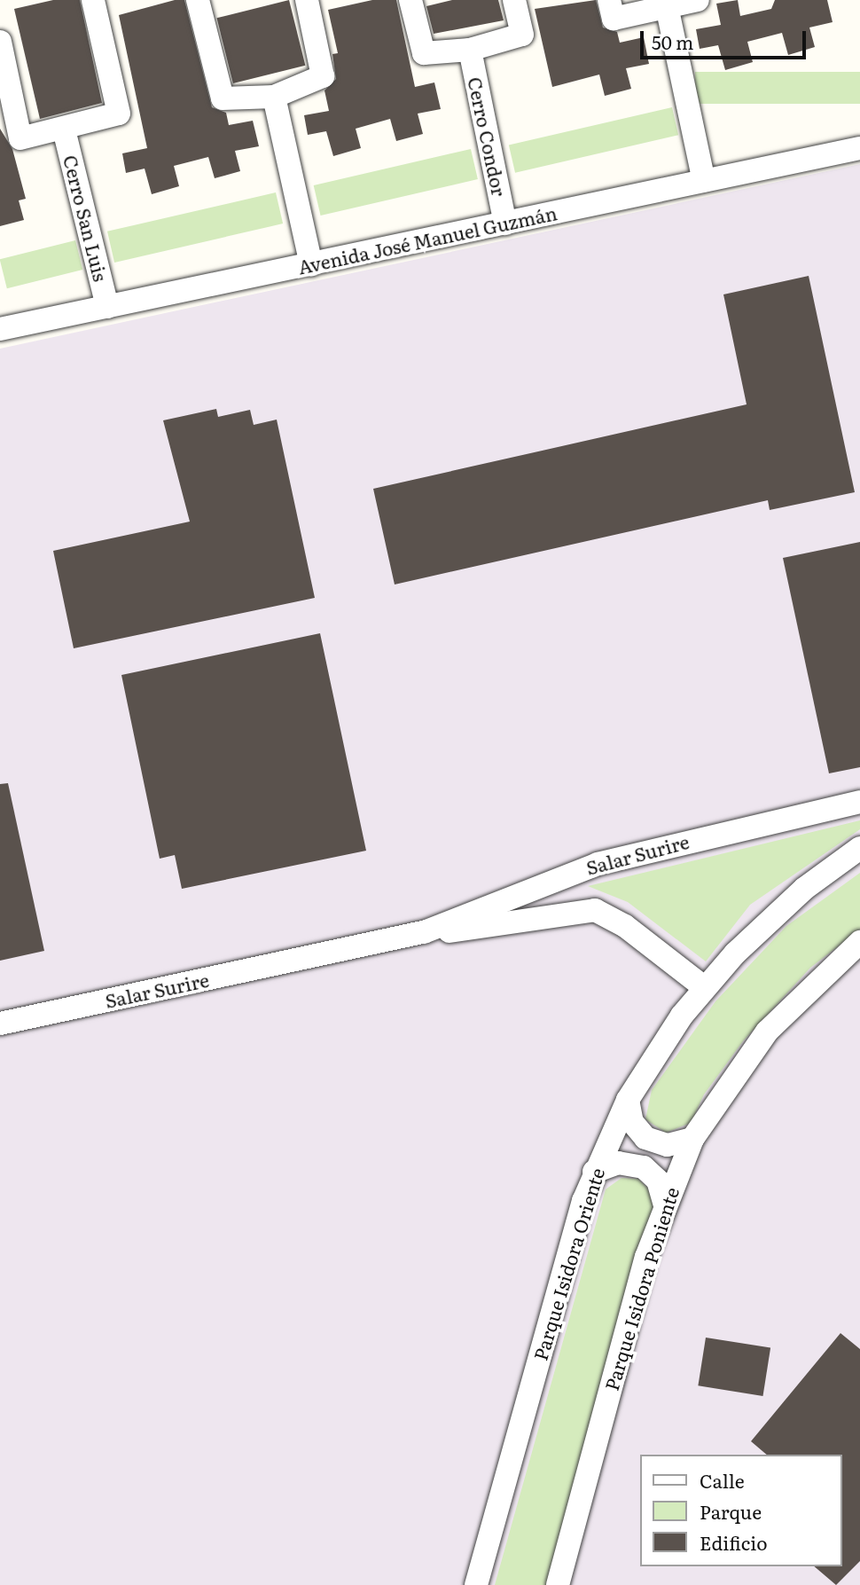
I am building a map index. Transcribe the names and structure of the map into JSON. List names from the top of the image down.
{
  "streets": {
    "street": [
      "Cerro Condor",
      "Cerro San Luis",
      "Avenida José Manuel Guzmán",
      "Salar Surire",
      "Parque Isidora Oriente",
      "Parque Isidora Poniente"
    ]
  },
  "crossings": [
    ["Cerro Condor", "Avenida José Manuel Guzmán"],
    ["Cerro San Luis", "Avenida José Manuel Guzmán"],
    ["Salar Surire", "Parque Isidora Oriente"]
  ],
  "legend": ["Calle", "Parque", "Edificio"],
  "scale_bar": "50 m"
}
